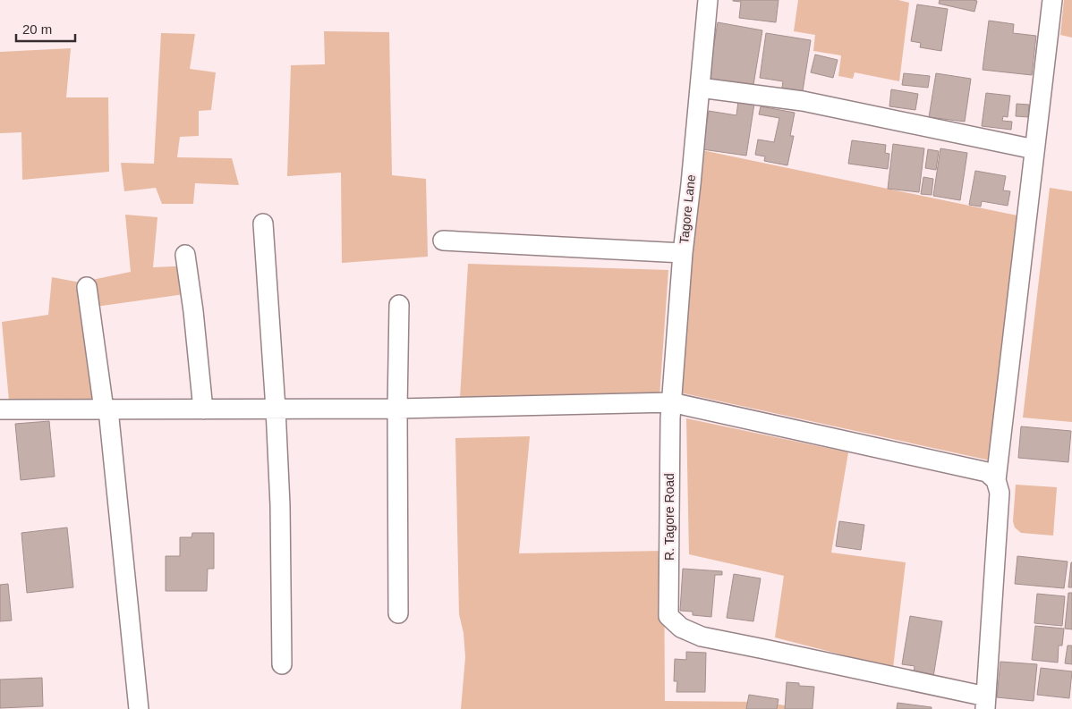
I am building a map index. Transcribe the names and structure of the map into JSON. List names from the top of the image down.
{
  "streets": {
    "street": ["Tagore Lane", "R. Tagore Road"]
  },
  "crossings": [
    ["Tagore Lane", "R. Tagore Road"]
  ],
  "scale_bar": "20 m"
}
